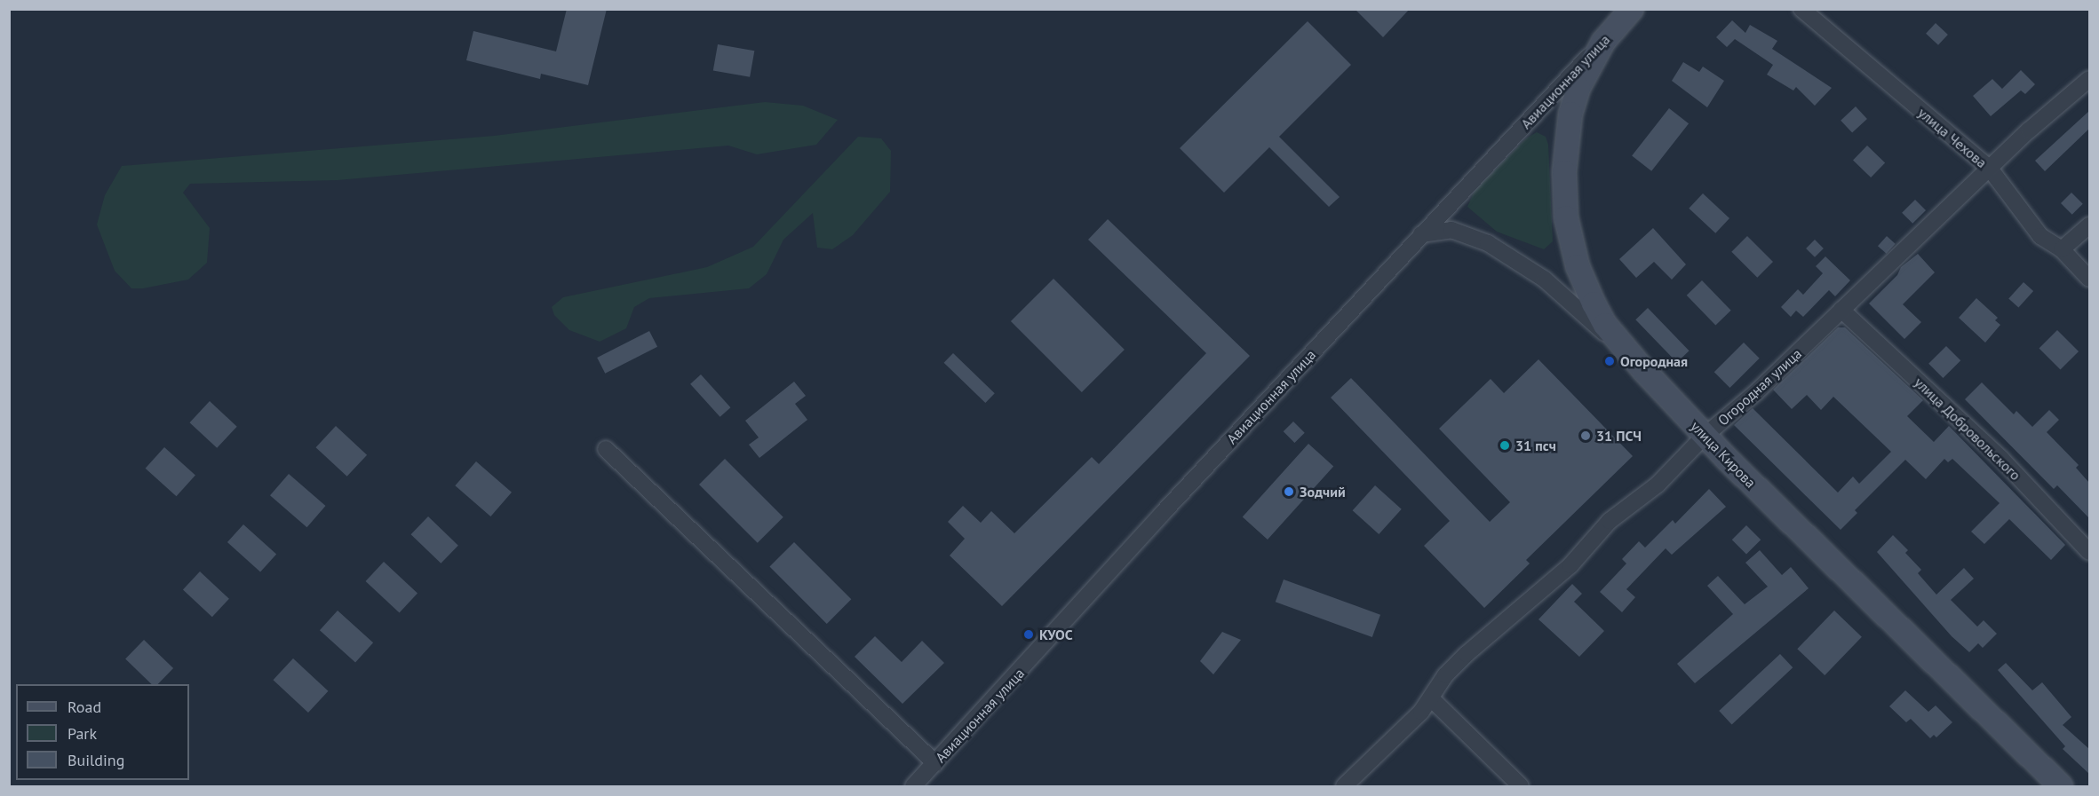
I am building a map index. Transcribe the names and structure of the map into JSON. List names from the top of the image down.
{
  "streets": {
    "main road": ["Авиационная улица", "улица Кирова"],
    "street": ["улица Чехова", "Огородная улица", "улица Добровольского"]
  },
  "crossings": [
    ["Авиационная улица", "улица Кирова"],
    ["улица Чехова", "Огородная улица"],
    ["Огородная улица", "улица Добровольского"],
    ["Огородная улица", "улица Кирова"]
  ],
  "places": [
    "Огородная",
    "31 ПСЧ",
    "31 псч",
    "Зодчий",
    "КУОС"
  ],
  "legend": ["Road", "Park", "Building"]
}
